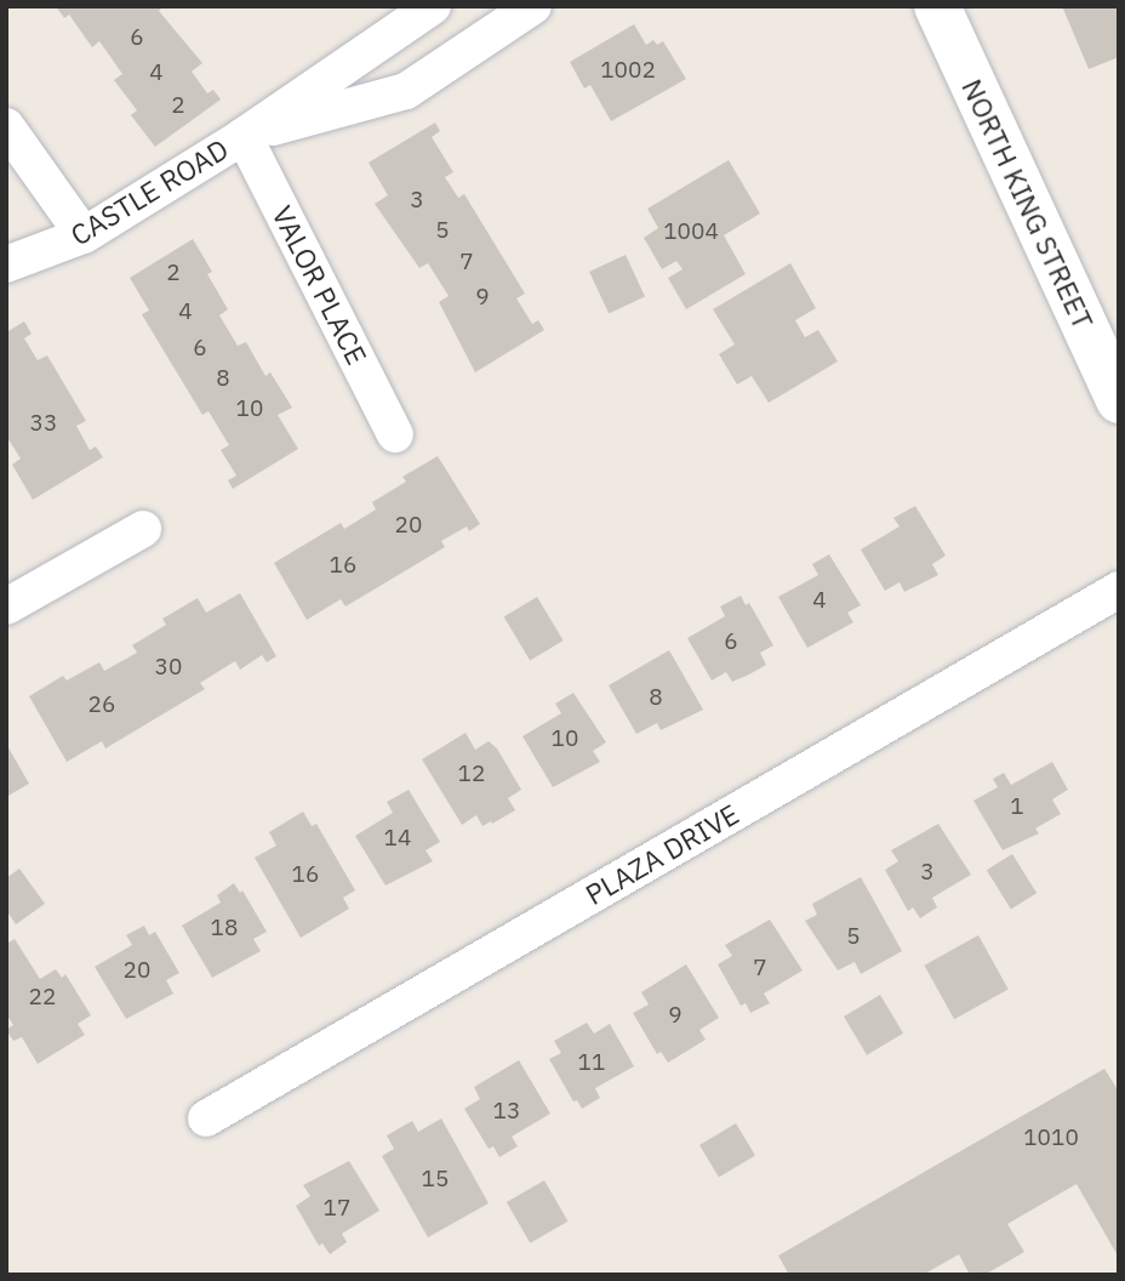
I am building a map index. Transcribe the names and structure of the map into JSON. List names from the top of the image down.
{
  "streets": {
    "main road": ["NORTH KING STREET"],
    "street": ["CASTLE ROAD", "VALOR PLACE", "PLAZA DRIVE"]
  },
  "crossings": [
    ["CASTLE ROAD", "VALOR PLACE"]
  ],
  "house_numbers": [
    "6",
    "1002",
    "4",
    "2",
    "3",
    "5",
    "1004",
    "7",
    "2",
    "9",
    "4",
    "6",
    "8",
    "10",
    "33",
    "20",
    "16",
    "4",
    "6",
    "30",
    "8",
    "26",
    "10",
    "12",
    "1",
    "14",
    "3",
    "16",
    "18",
    "5",
    "7",
    "20",
    "22",
    "9",
    "11",
    "13",
    "1010",
    "15",
    "17"
  ]
}
